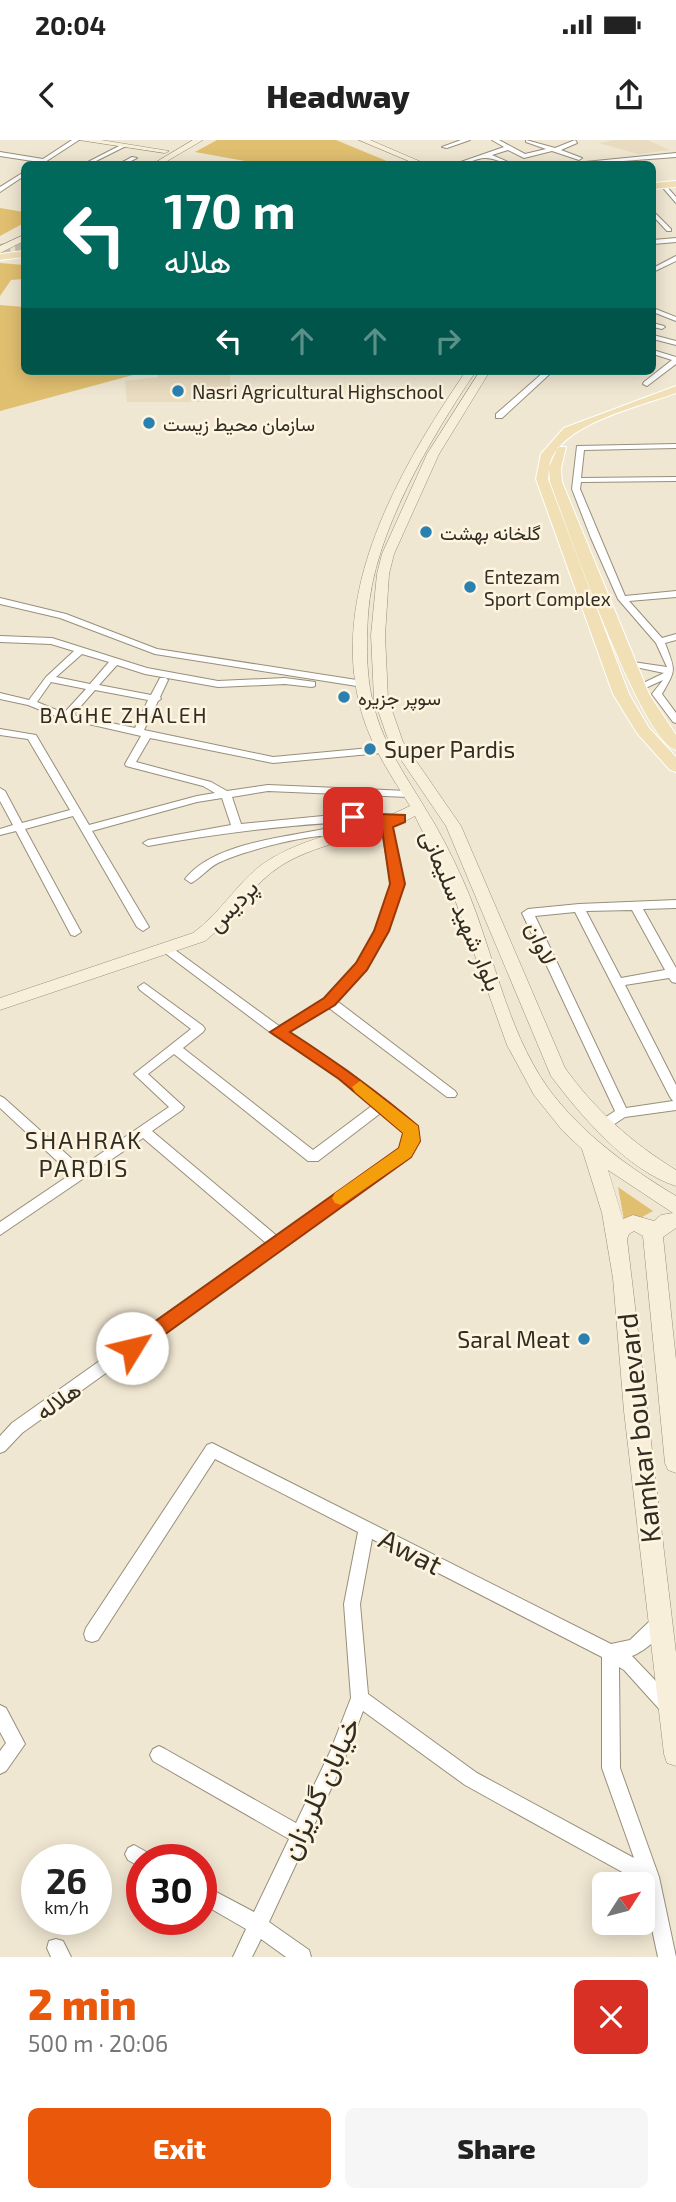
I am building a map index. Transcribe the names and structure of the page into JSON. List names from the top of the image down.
{
  "streets": {
    "main road": ["پردیس", "بلوار شهید سلیمانی", "Kamkar boulevard"],
    "street": [
      "لاوان",
      "هلاله",
      "Awat",
      "خیابان گلریزان"
    ]
  },
  "crossings": [
    ["پردیس", "بلوار شهید سلیمانی"],
    ["پردیس", "هلاله"],
    ["بلوار شهید سلیمانی", "Kamkar boulevard"],
    ["Kamkar boulevard", "Awat"],
    ["Awat", "خیابان گلریزان"]
  ],
  "districts": ["BAGHE ZHALEH", "SHAHRAK PARDIS"],
  "places": [
    "Nasri Agricultural Highschool",
    "سازمان محیط زیست",
    "گلخانه بهشت",
    "Entezam Sport Complex",
    "سوپر جزیره",
    "Super Pardis",
    "Saral Meat"
  ],
  "north": "top right",
  "page": {
    "status": "20:04",
    "header": "Headway",
    "turn": ["170 m", "هلاله"],
    "speed": "26 km/h",
    "limit": "30",
    "heading": ["2 min", "500 m · 20:06"],
    "buttons": ["Exit", "Share"]
  }
}
